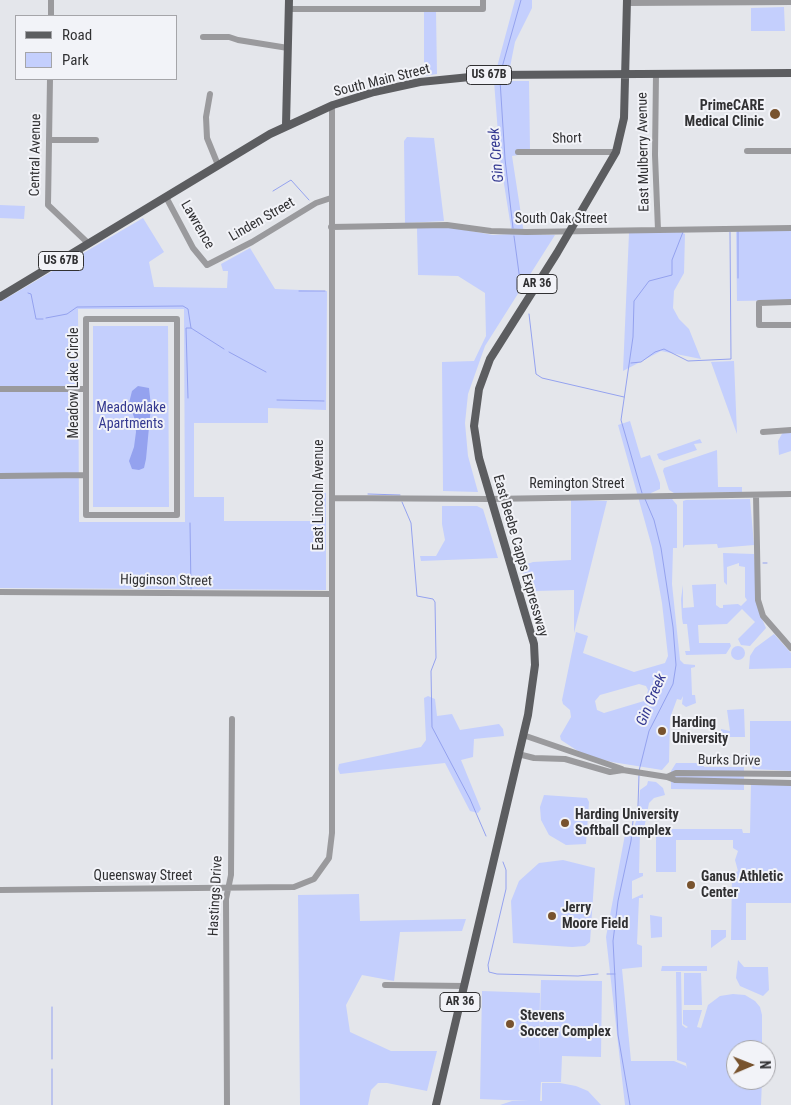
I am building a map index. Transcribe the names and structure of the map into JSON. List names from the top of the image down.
{
  "streets": {
    "main road": [
      "US 67B",
      "South Main Street",
      "AR 36",
      "East Beebe Capps Expressway"
    ],
    "street": [
      "Short",
      "East Mulberry Avenue",
      "Central Avenue",
      "South Oak Street",
      "Linden Street",
      "Lawrence",
      "Meadow Lake Circle",
      "Remington Street",
      "East Lincoln Avenue",
      "Higginson Street",
      "Burks Drive",
      "Queensway Street",
      "Hastings Drive"
    ]
  },
  "crossings": [
    ["South Main Street", "East Mulberry Avenue"],
    ["South Main Street", "Central Avenue"],
    ["South Main Street", "Lawrence"],
    ["South Main Street", "AR 36"],
    ["South Main Street", "East Lincoln Avenue"],
    ["South Main Street", "East Beebe Capps Expressway"],
    ["Short", "East Beebe Capps Expressway"],
    ["East Mulberry Avenue", "South Oak Street"],
    ["South Oak Street", "East Lincoln Avenue"],
    ["South Oak Street", "East Beebe Capps Expressway"],
    ["Linden Street", "Lawrence"],
    ["Linden Street", "East Lincoln Avenue"],
    ["AR 36", "East Beebe Capps Expressway"],
    ["Remington Street", "East Lincoln Avenue"],
    ["Remington Street", "East Beebe Capps Expressway"],
    ["East Lincoln Avenue", "Higginson Street"],
    ["East Lincoln Avenue", "Queensway Street"],
    ["East Beebe Capps Expressway", "Burks Drive"],
    ["Queensway Street", "Hastings Drive"]
  ],
  "water": ["Gin Creek"],
  "parks": ["Meadowlake Apartments"],
  "places": [
    "PrimeCARE Medical Clinic",
    "Harding University",
    "Harding University Softball Complex",
    "Ganus Athletic Center",
    "Jerry Moore Field",
    "Stevens Soccer Complex"
  ],
  "legend": ["Road", "Park"],
  "north": "right"
}
